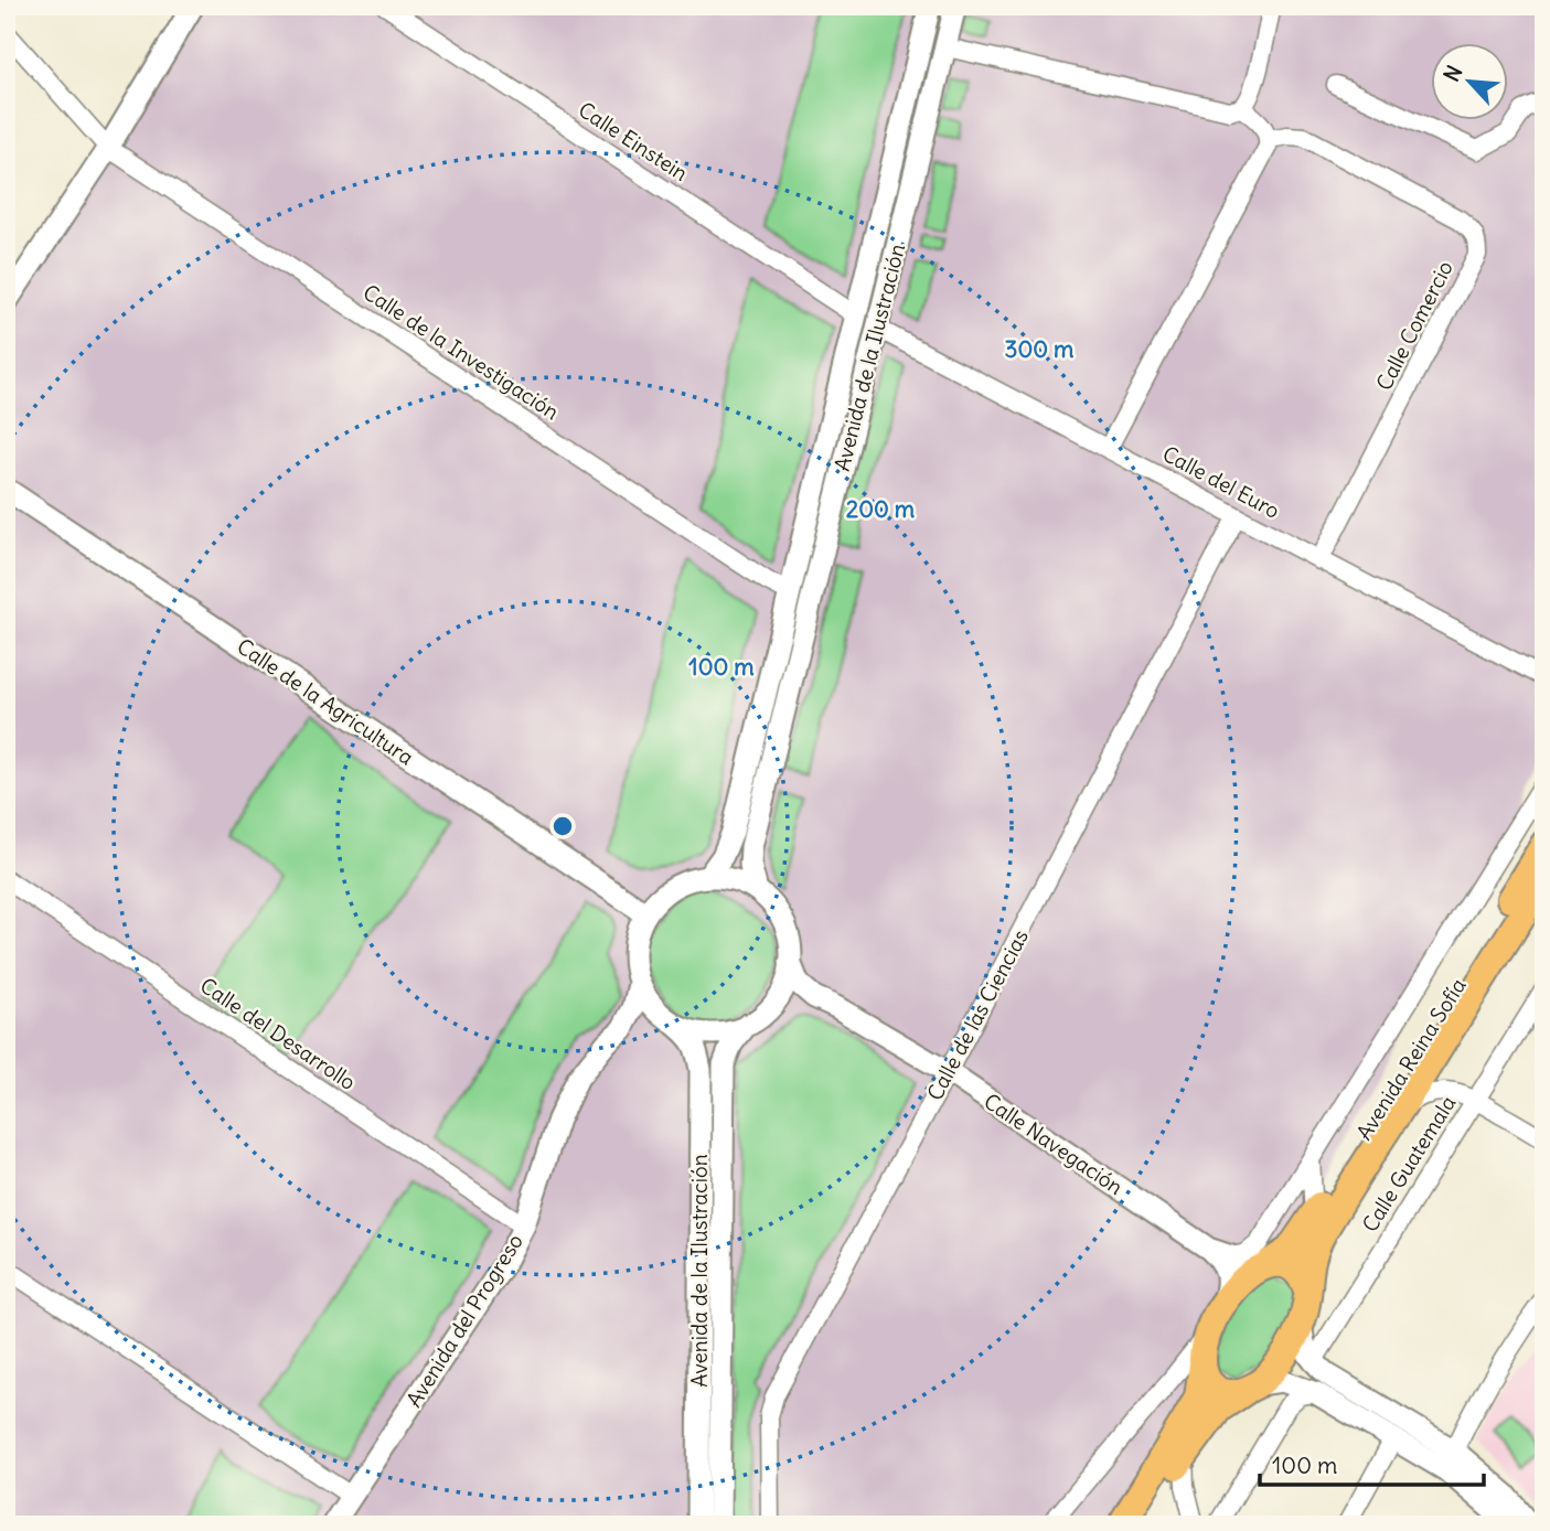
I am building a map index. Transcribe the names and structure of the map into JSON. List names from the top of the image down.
{
  "streets": {
    "main road": ["Avenida Reina Sofía"],
    "street": [
      "Calle Einstein",
      "Calle Comercio",
      "Calle de la Investigación",
      "Avenida de la Ilustración",
      "Calle del Euro",
      "Calle de la Agricultura",
      "Calle de las Ciencias",
      "Calle del Desarrollo",
      "Calle Navegación",
      "Calle Guatemala",
      "Avenida del Progreso"
    ]
  },
  "crossings": [
    ["Calle Einstein", "Avenida de la Ilustración"],
    ["Calle Comercio", "Calle del Euro"],
    ["Calle de la Investigación", "Avenida de la Ilustración"],
    ["Avenida de la Ilustración", "Calle del Euro"],
    ["Avenida de la Ilustración", "Calle de la Agricultura"],
    ["Avenida de la Ilustración", "Calle Navegación"],
    ["Avenida de la Ilustración", "Avenida del Progreso"],
    ["Calle del Euro", "Calle de las Ciencias"],
    ["Calle de la Agricultura", "Calle Navegación"],
    ["Calle de la Agricultura", "Avenida del Progreso"],
    ["Calle de las Ciencias", "Calle Navegación"],
    ["Calle del Desarrollo", "Avenida del Progreso"],
    ["Calle Navegación", "Avenida del Progreso"]
  ],
  "scale_bar": "100 m",
  "north": "top left",
  "rings": ["300 m", "200 m", "100 m"]
}
